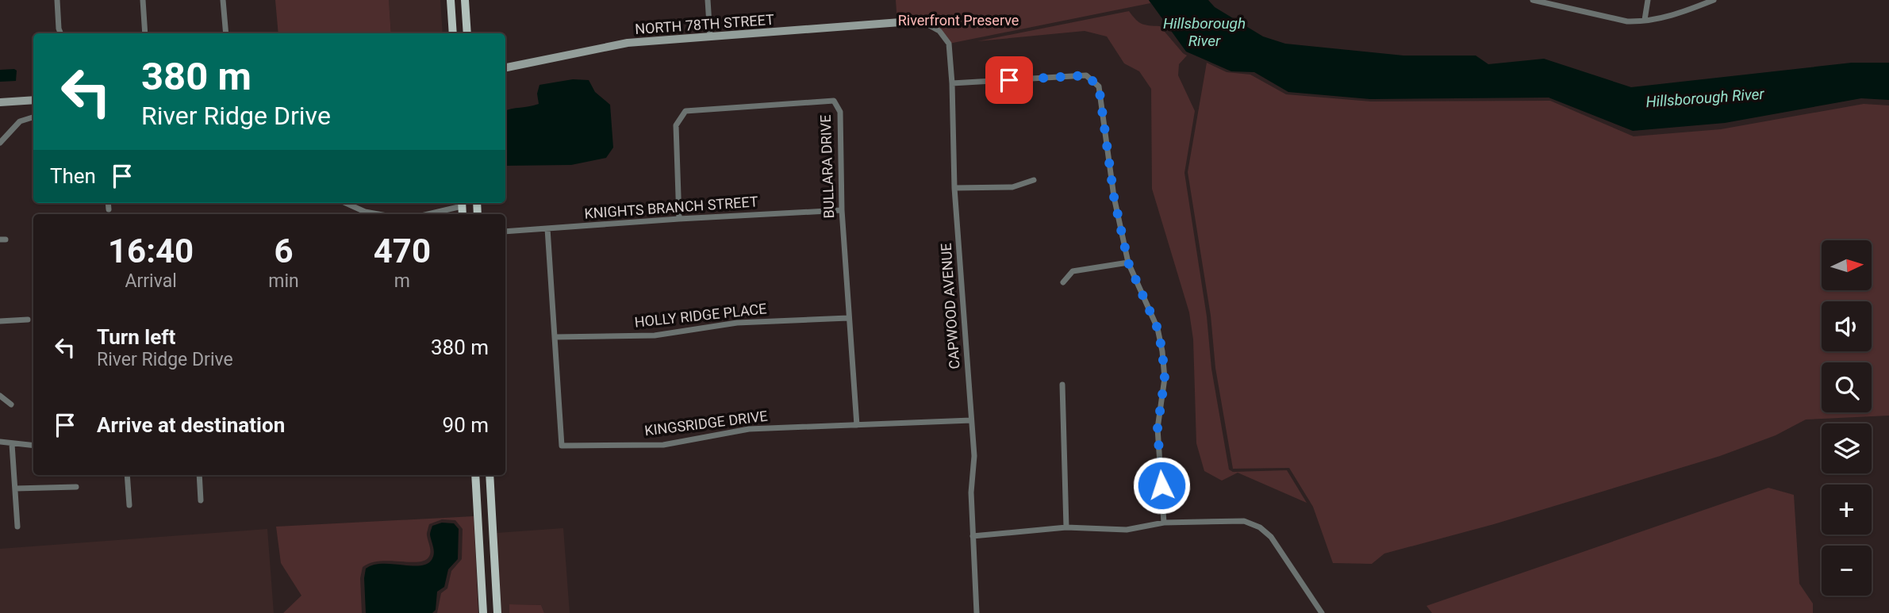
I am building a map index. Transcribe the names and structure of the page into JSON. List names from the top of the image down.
{
  "streets": {
    "street": [
      "NORTH 78TH STREET",
      "BULLARA DRIVE",
      "KNIGHTS BRANCH STREET",
      "CAPWOOD AVENUE",
      "HOLLY RIDGE PLACE",
      "KINGSRIDGE DRIVE"
    ]
  },
  "crossings": [
    ["NORTH 78TH STREET", "CAPWOOD AVENUE"],
    ["BULLARA DRIVE", "KNIGHTS BRANCH STREET"],
    ["BULLARA DRIVE", "HOLLY RIDGE PLACE"],
    ["BULLARA DRIVE", "KINGSRIDGE DRIVE"],
    ["KNIGHTS BRANCH STREET", "KINGSRIDGE DRIVE"],
    ["CAPWOOD AVENUE", "KINGSRIDGE DRIVE"],
    ["HOLLY RIDGE PLACE", "KINGSRIDGE DRIVE"]
  ],
  "water": ["Hillsborough River"],
  "parks": ["Riverfront Preserve"],
  "north": "right",
  "page": {
    "turn": ["380 m", "River Ridge Drive"],
    "then": "Then",
    "eta": [
      "16:40",
      "Arrival",
      "6",
      "min",
      "470",
      "m"
    ],
    "map_buttons": ["+", "−"],
    "list": [
      {
        "name": "Turn left",
        "note": "River Ridge Drive",
        "value": "380 m"
      },
      {
        "name": "Arrive at destination",
        "value": "90 m"
      }
    ]
  }
}
